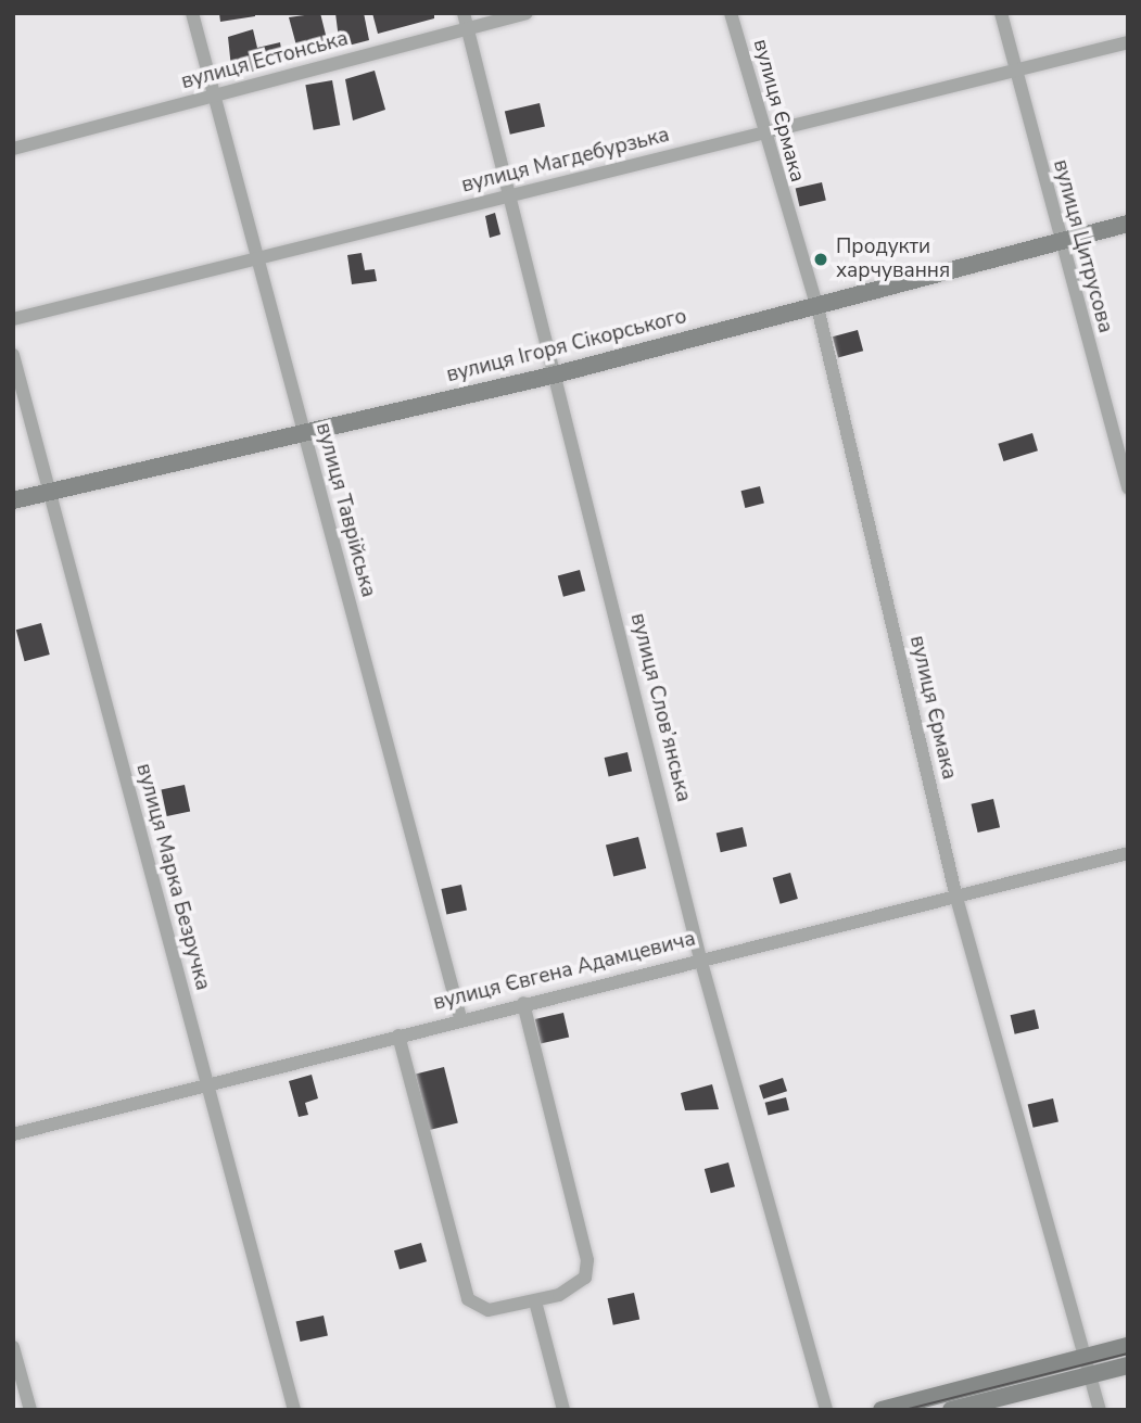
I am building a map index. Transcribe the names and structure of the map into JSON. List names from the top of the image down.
{
  "streets": {
    "main road": ["вулиця Ігоря Сікорського"],
    "street": [
      "вулиця Естонська",
      "вулиця Єрмака",
      "вулиця Магдебурзька",
      "вулиця Цитрусова",
      "вулиця Таврійська",
      "вулиця Слов’янська",
      "вулиця Марка Безручка",
      "вулиця Євгена Адамцевича"
    ]
  },
  "crossings": [
    ["вулиця Естонська", "вулиця Таврійська"],
    ["вулиця Естонська", "вулиця Слов’янська"],
    ["вулиця Єрмака", "вулиця Магдебурзька"],
    ["вулиця Єрмака", "вулиця Ігоря Сікорського"],
    ["вулиця Єрмака", "вулиця Євгена Адамцевича"],
    ["вулиця Магдебурзька", "вулиця Цитрусова"],
    ["вулиця Магдебурзька", "вулиця Таврійська"],
    ["вулиця Магдебурзька", "вулиця Слов’янська"],
    ["вулиця Цитрусова", "вулиця Ігоря Сікорського"],
    ["вулиця Ігоря Сікорського", "вулиця Таврійська"],
    ["вулиця Ігоря Сікорського", "вулиця Слов’янська"],
    ["вулиця Ігоря Сікорського", "вулиця Марка Безручка"],
    ["вулиця Таврійська", "вулиця Євгена Адамцевича"],
    ["вулиця Слов’янська", "вулиця Євгена Адамцевича"],
    ["вулиця Марка Безручка", "вулиця Євгена Адамцевича"]
  ],
  "places": ["Продукти харчування"]
}
